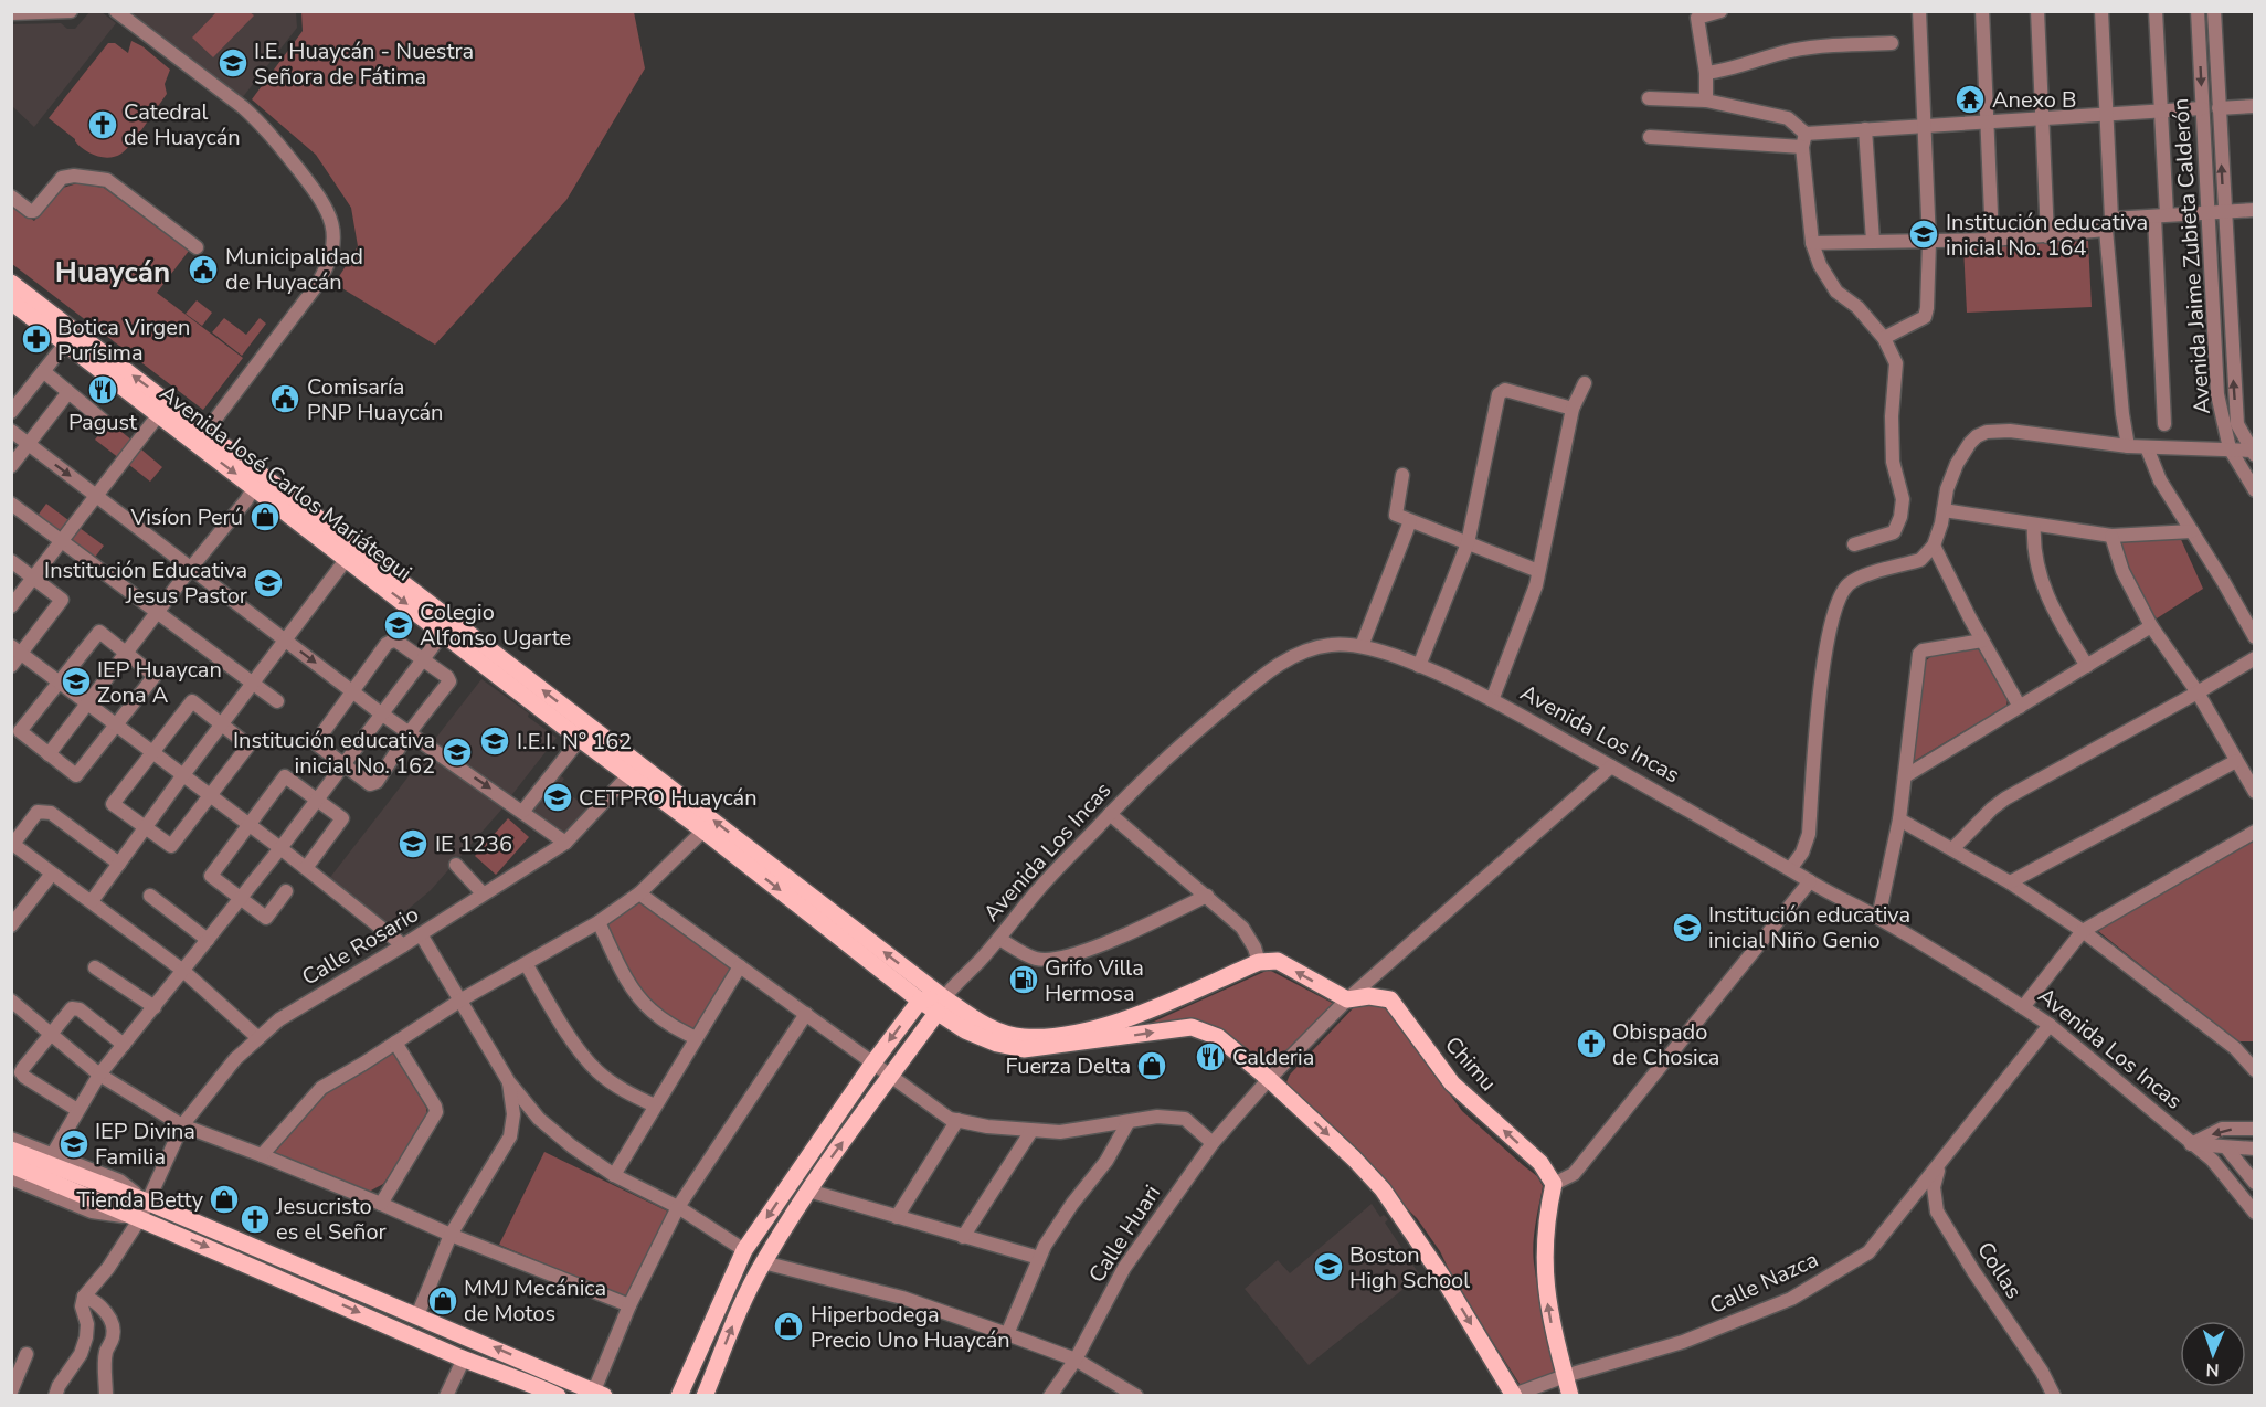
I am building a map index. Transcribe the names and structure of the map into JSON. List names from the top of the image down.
{
  "streets": {
    "main road": ["Avenida José Carlos Mariátegui", "Avenida Los Incas", "Chimu"],
    "street": [
      "Avenida Jaime Zubieta Calderón",
      "Calle Rosario",
      "Calle Huari",
      "Collas",
      "Calle Nazca"
    ]
  },
  "crossings": [
    ["Avenida José Carlos Mariátegui", "Avenida Los Incas"],
    ["Avenida José Carlos Mariátegui", "Calle Rosario"],
    ["Avenida José Carlos Mariátegui", "Calle Huari"],
    ["Avenida José Carlos Mariátegui", "Calle Nazca"],
    ["Avenida Los Incas", "Calle Huari"],
    ["Avenida Los Incas", "Calle Nazca"],
    ["Chimu", "Calle Huari"],
    ["Collas", "Calle Nazca"]
  ],
  "one_way": ["Chimu"],
  "districts": ["Huaycán"],
  "places": {
    "school or university": [
      "I.E. Huaycán - Nuestra Señora de Fátima",
      "Institución educativa inicial No. 164",
      "Institución Educativa Jesus Pastor",
      "Colegio Alfonso Ugarte",
      "IEP Huaycan Zona A",
      "I.E.I. N° 162",
      "Institución educativa inicial No. 162",
      "CETPRO Huaycán",
      "IE 1236",
      "Institución educativa inicial Niño Genio",
      "IEP Divina Familia",
      "Boston High School"
    ],
    "temple": ["Anexo B"],
    "church": ["Catedral de Huaycán", "Obispado de Chosica", "Jesucristo es el Señor"],
    "public building": ["Municipalidad de Huyacán", "Comisaría PNP Huaycán"],
    "pharmacy": ["Botica Virgen Purísima"],
    "restaurant": ["Pagust", "Calderia"],
    "shop": [
      "Visíon Perú",
      "Fuerza Delta",
      "Tienda Betty",
      "MMJ Mecánica de Motos",
      "Hiperbodega Precio Uno Huaycán"
    ],
    "fuel station": ["Grifo Villa Hermosa"]
  },
  "north": "bottom"
}
